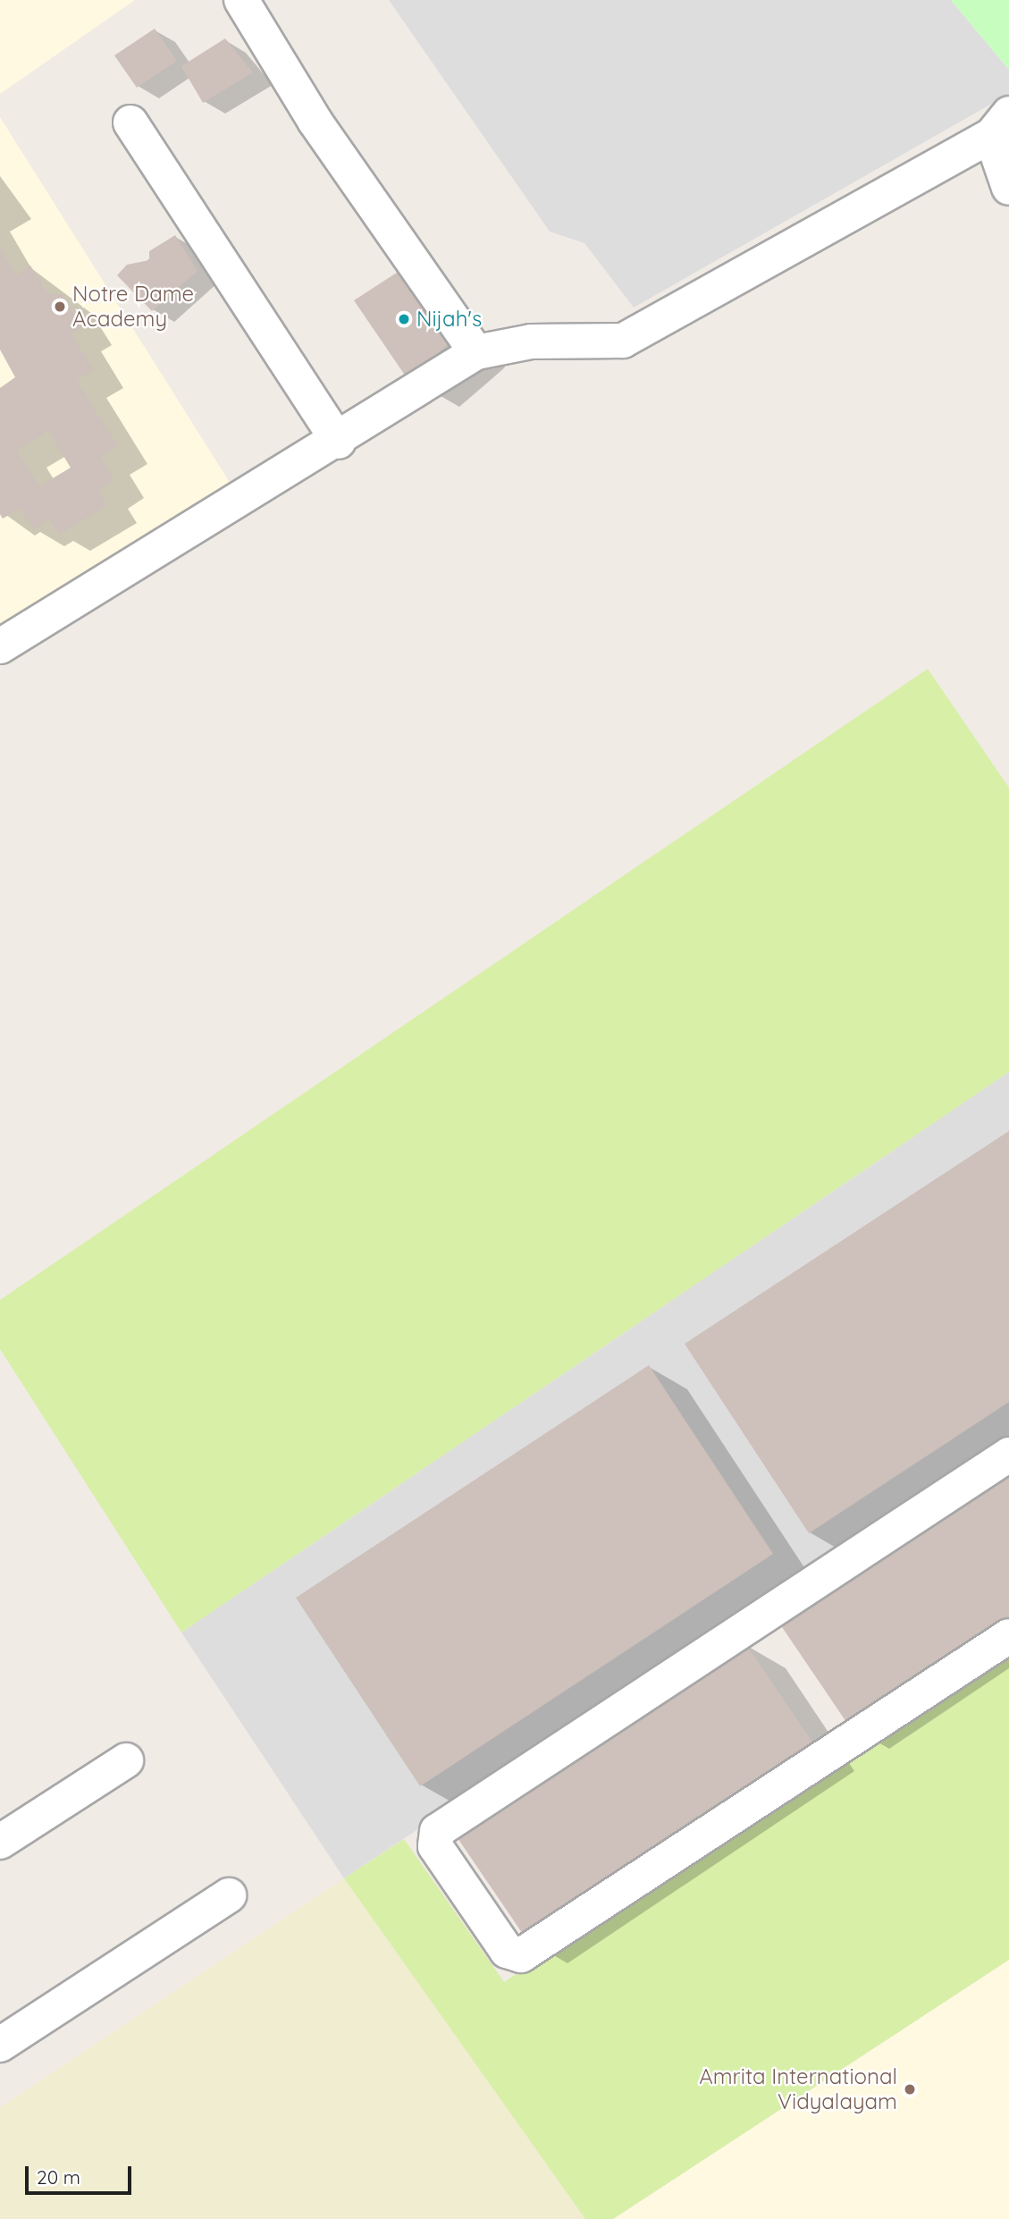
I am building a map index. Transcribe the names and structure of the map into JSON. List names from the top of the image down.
{
  "places": ["Notre Dame Academy", "Nijah's", "Amrita International Vidyalayam"],
  "scale_bar": "20 m"
}
